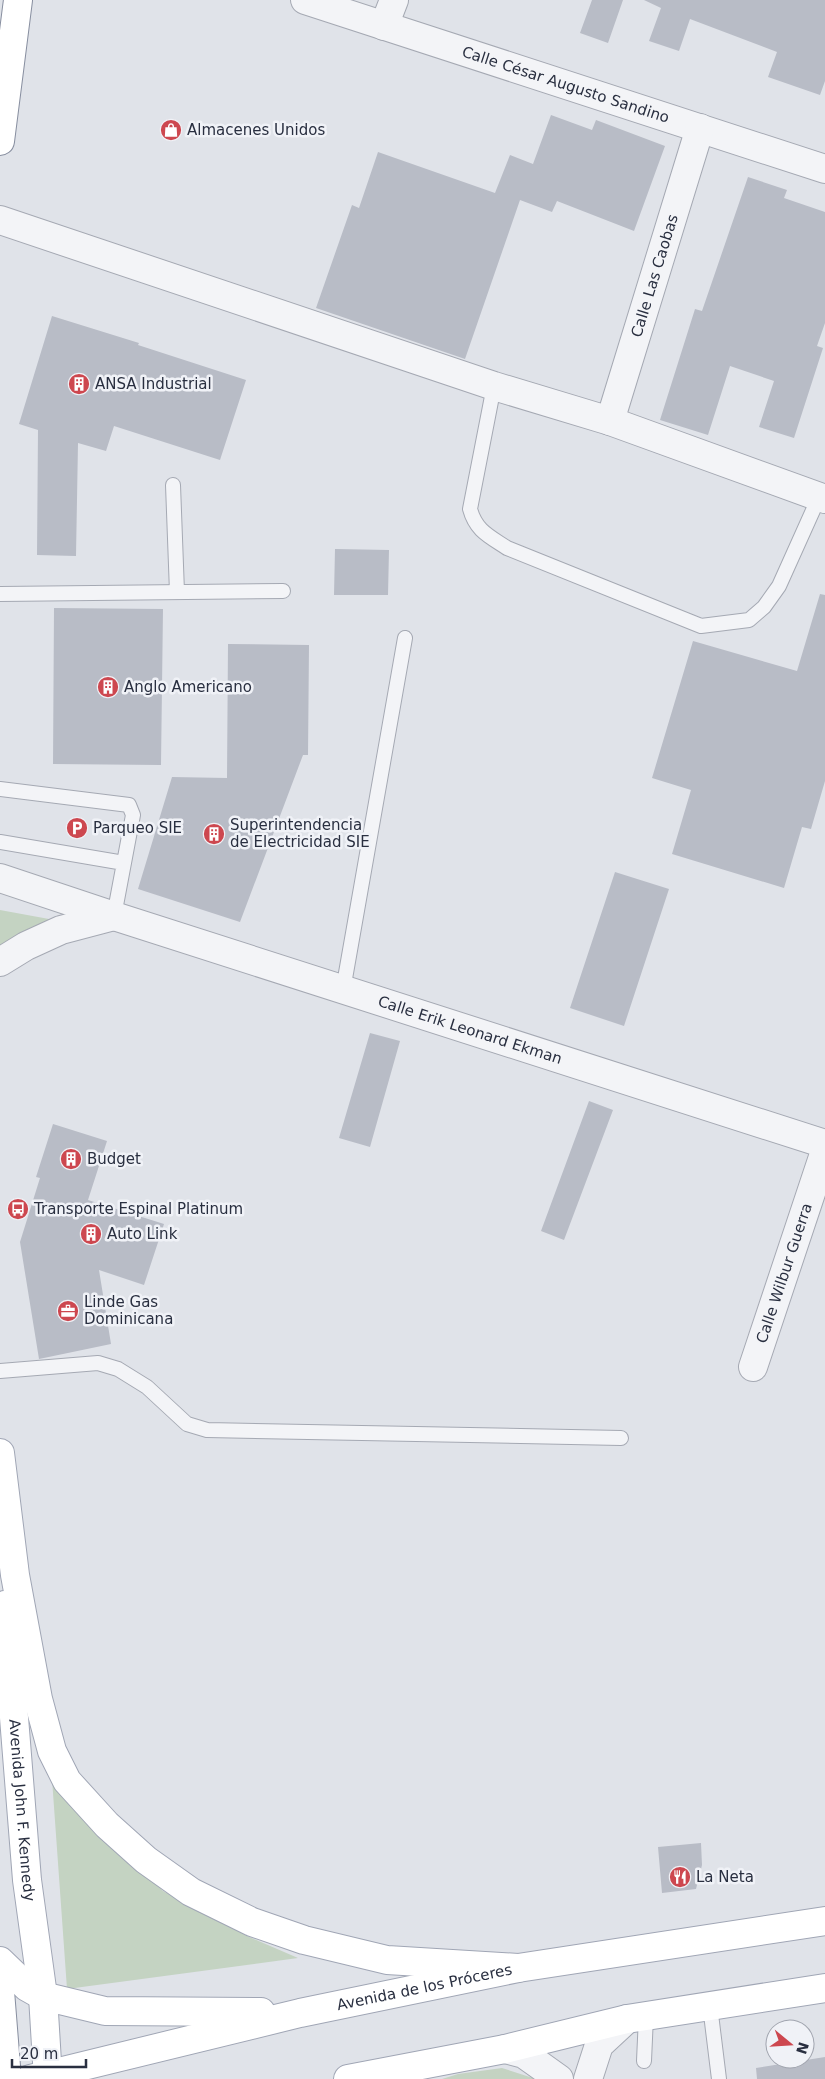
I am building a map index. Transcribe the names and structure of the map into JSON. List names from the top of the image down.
{
  "streets": {
    "main road": ["Avenida John F. Kennedy", "Avenida de los Próceres"],
    "street": [
      "Calle César Augusto Sandino",
      "Calle Las Caobas",
      "Calle Erik Leonard Ekman",
      "Calle Wilbur Guerra"
    ]
  },
  "crossings": [
    ["Calle César Augusto Sandino", "Calle Las Caobas"],
    ["Avenida John F. Kennedy", "Avenida de los Próceres"]
  ],
  "places": {
    "shop": ["Almacenes Unidos"],
    "building": [
      "ANSA Industrial",
      "Anglo Americano",
      "Superintendencia de Electricidad SIE",
      "Budget",
      "Auto Link"
    ],
    "parking": ["Parqueo SIE"],
    "bus stop": ["Transporte Espinal Platinum"],
    "office": ["Linde Gas Dominicana"],
    "restaurant": ["La Neta"]
  },
  "scale_bar": "20 m",
  "north": "right"
}
